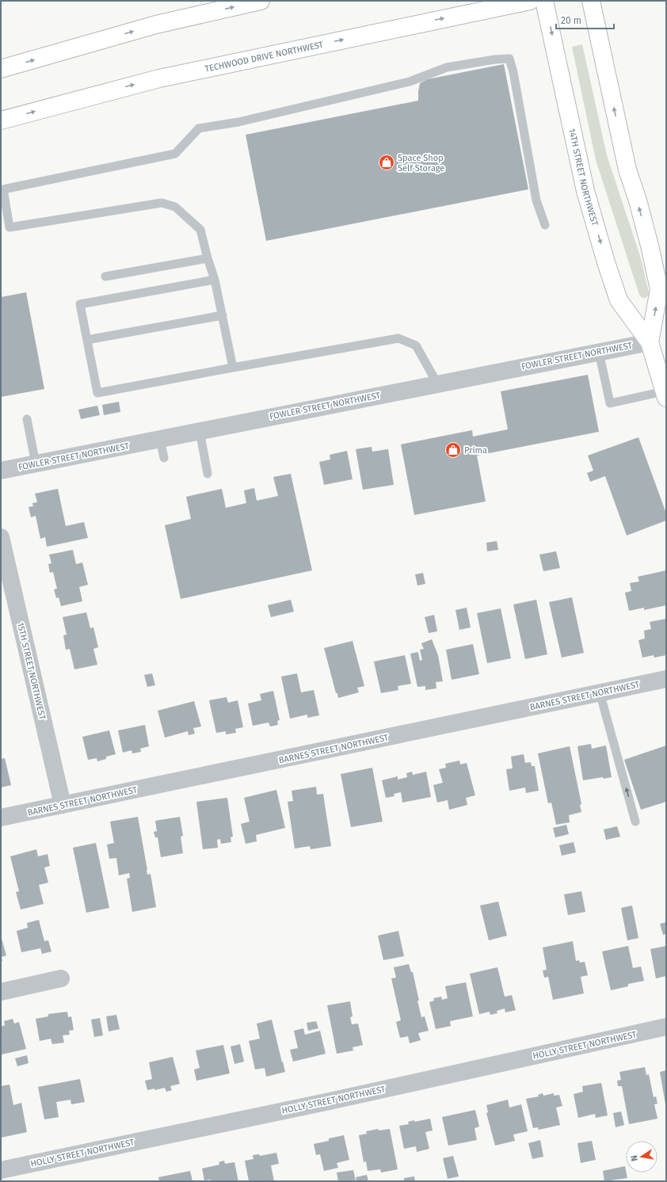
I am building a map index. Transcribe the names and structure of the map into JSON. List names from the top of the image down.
{
  "streets": {
    "main road": ["TECHWOOD DRIVE NORTHWEST", "14TH STREET NORTHWEST"],
    "street": [
      "FOWLER STREET NORTHWEST",
      "15TH STREET NORTHWEST",
      "BARNES STREET NORTHWEST",
      "HOLLY STREET NORTHWEST"
    ]
  },
  "crossings": [
    ["14TH STREET NORTHWEST", "FOWLER STREET NORTHWEST"],
    ["15TH STREET NORTHWEST", "BARNES STREET NORTHWEST"]
  ],
  "places": {
    "shop": ["Space Shop Self Storage", "Prima"]
  },
  "scale_bar": "20 m",
  "north": "left"
}
